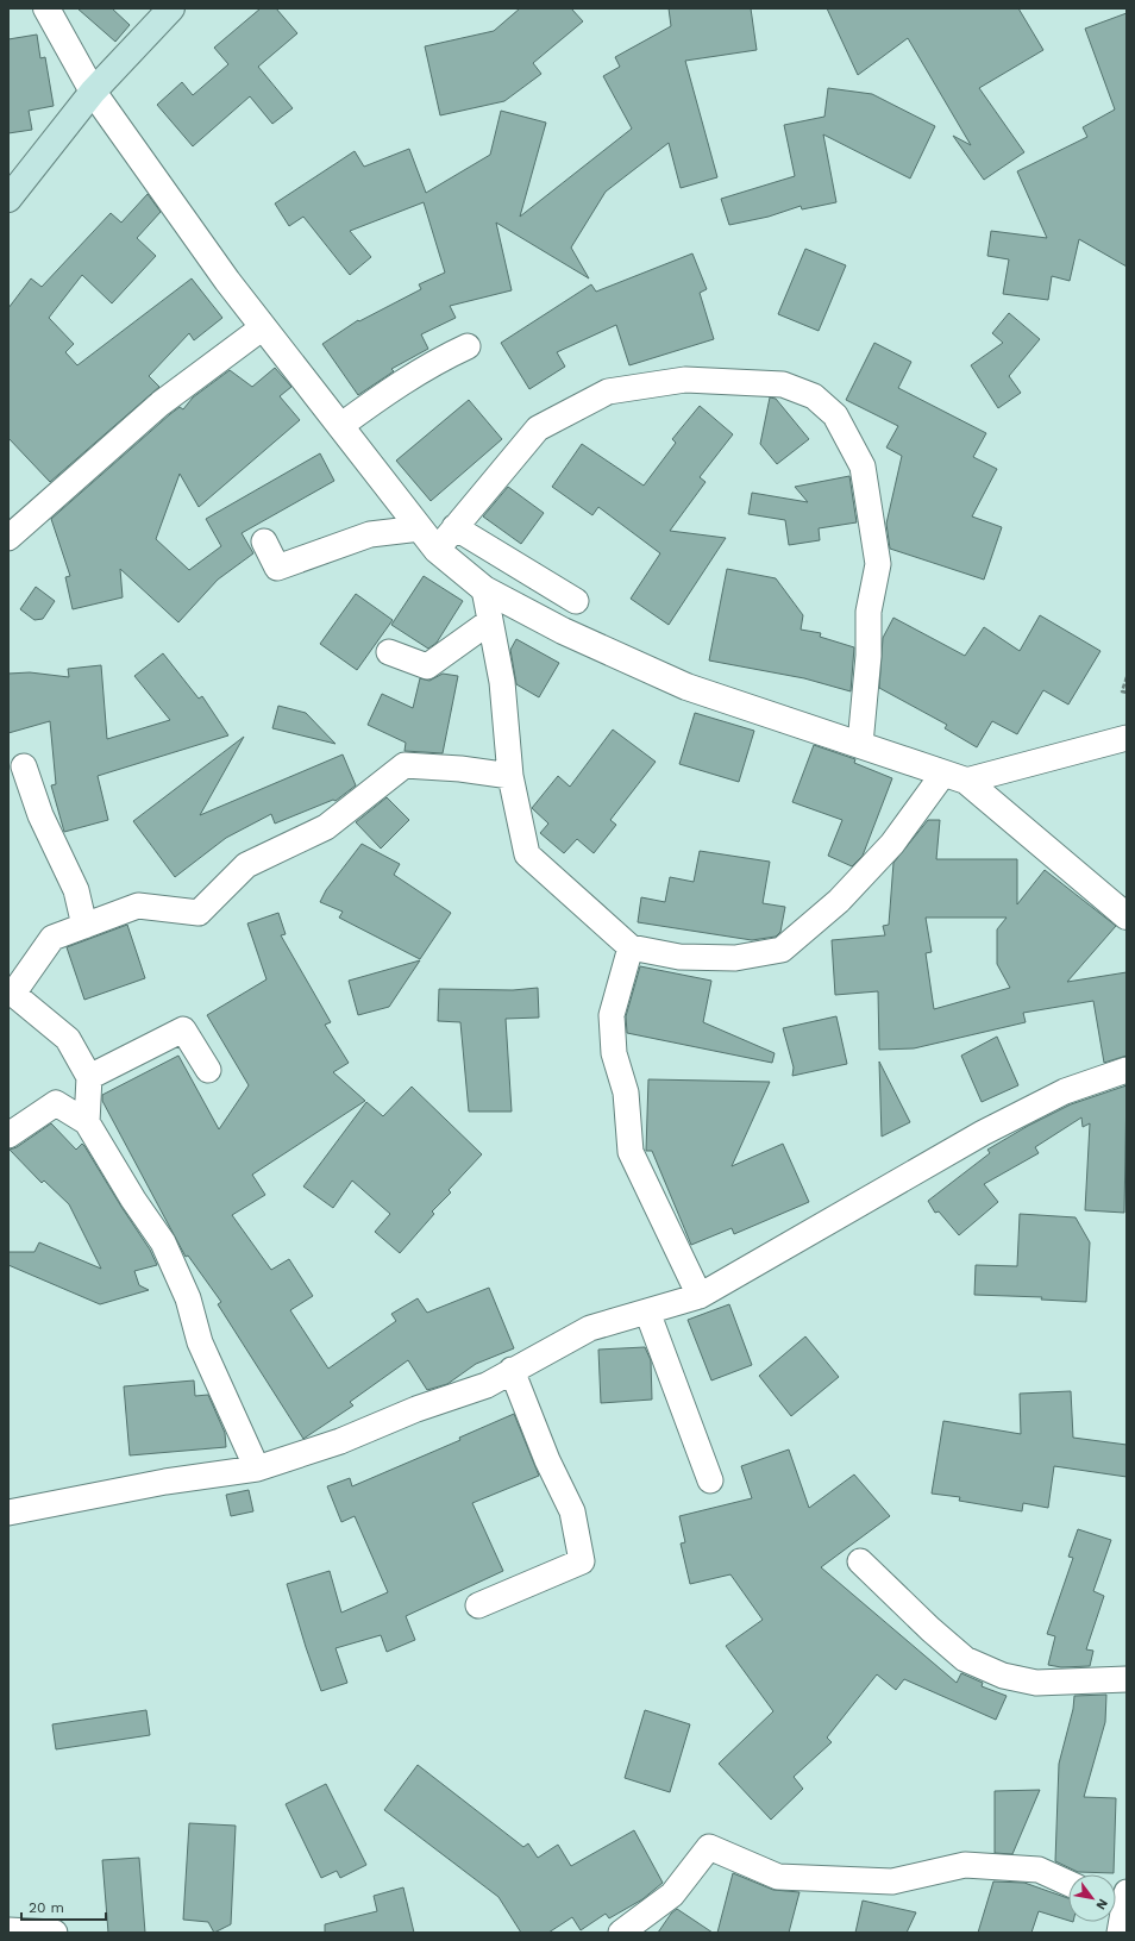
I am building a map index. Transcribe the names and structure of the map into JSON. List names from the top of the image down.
{
  "scale_bar": "20 m",
  "north": "bottom right"
}
